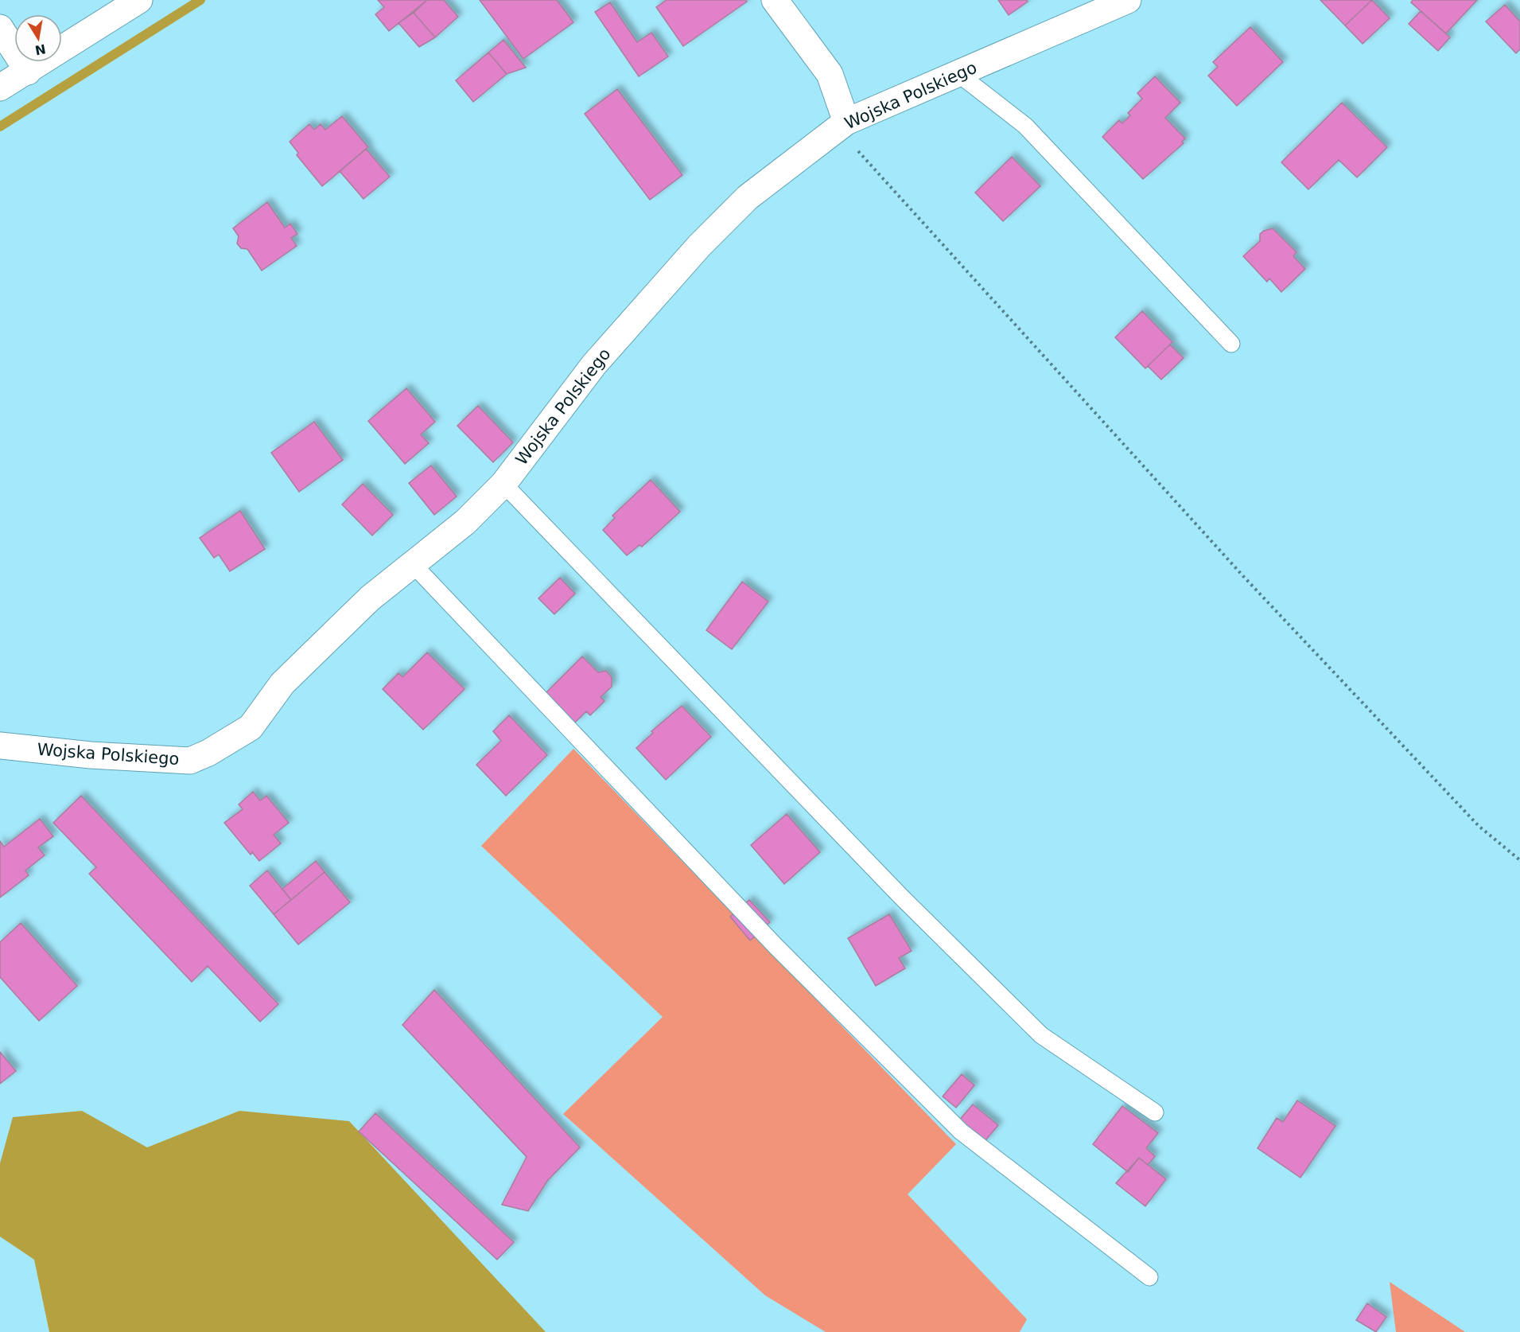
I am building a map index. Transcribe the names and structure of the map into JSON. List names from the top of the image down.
{
  "streets": {
    "street": ["Wojska Polskiego"]
  },
  "north": "bottom"
}
